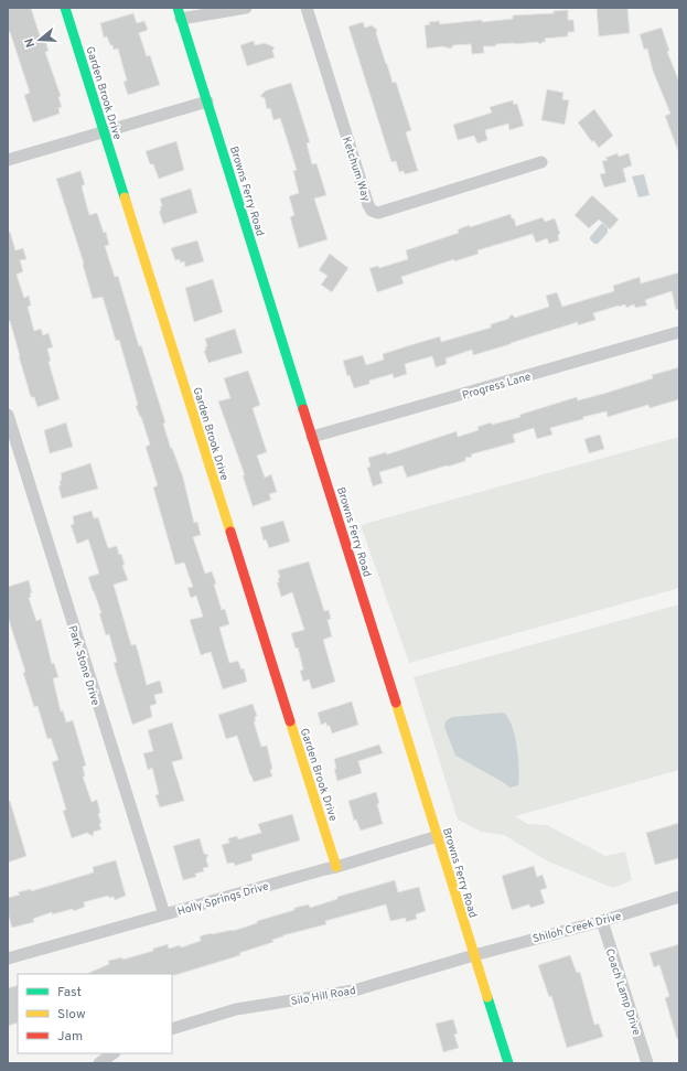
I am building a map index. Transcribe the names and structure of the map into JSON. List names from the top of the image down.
{
  "streets": {
    "street": [
      "Garden Brook Drive",
      "Ketchum Way",
      "Browns Ferry Road",
      "Progress Lane",
      "Park Stone Drive",
      "Holly Springs Drive",
      "Shiloh Creek Drive",
      "Coach Lamp Drive",
      "Silo Hill Road"
    ]
  },
  "crossings": [
    ["Garden Brook Drive", "Holly Springs Drive"],
    ["Browns Ferry Road", "Progress Lane"],
    ["Browns Ferry Road", "Holly Springs Drive"],
    ["Browns Ferry Road", "Shiloh Creek Drive"],
    ["Browns Ferry Road", "Silo Hill Road"],
    ["Park Stone Drive", "Holly Springs Drive"],
    ["Shiloh Creek Drive", "Coach Lamp Drive"],
    ["Shiloh Creek Drive", "Silo Hill Road"]
  ],
  "legend": ["Fast", "Slow", "Jam"],
  "north": "left"
}
